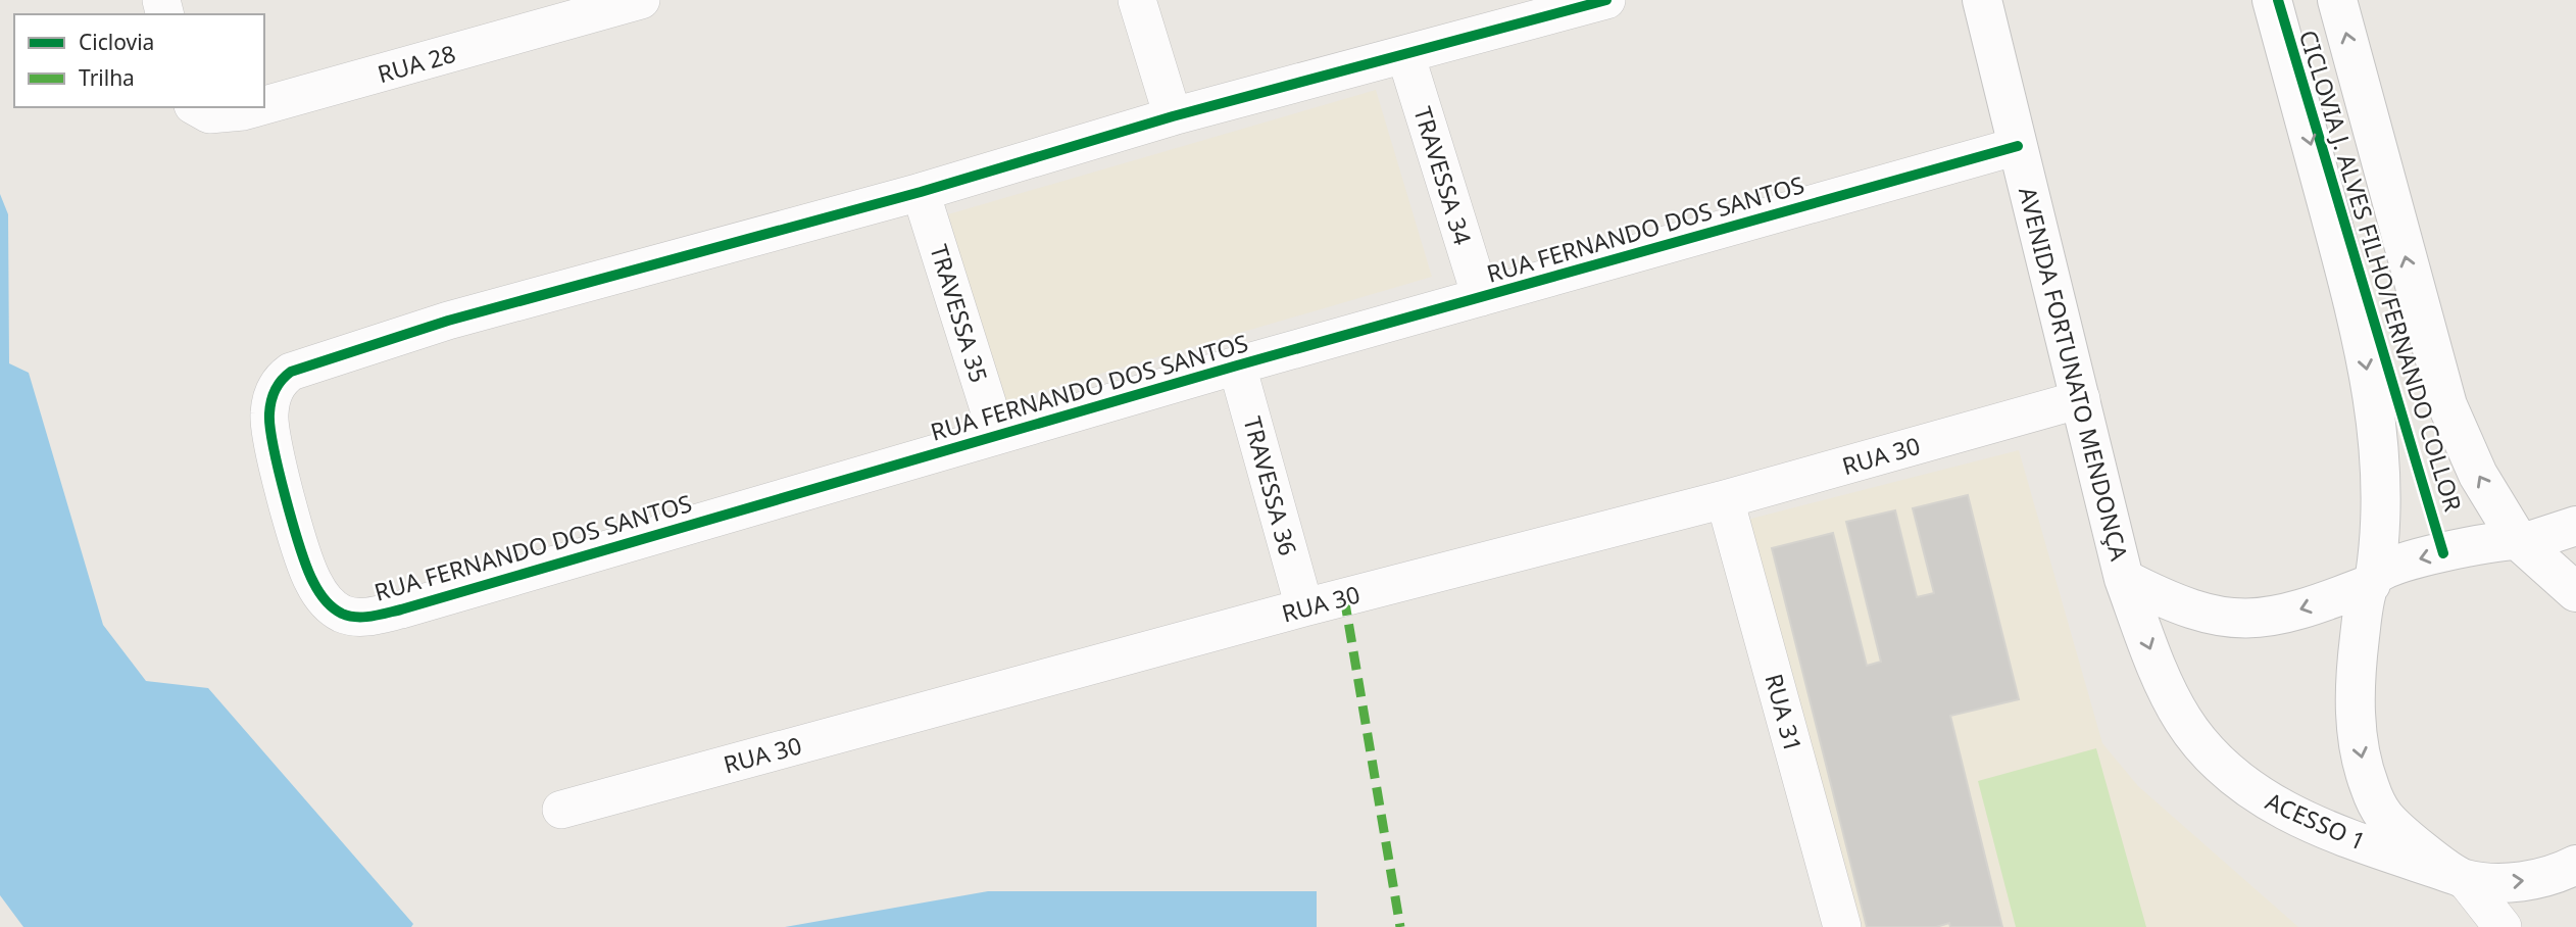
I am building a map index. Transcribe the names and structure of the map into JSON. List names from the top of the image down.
{
  "streets": {
    "street": [
      "RUA 28",
      "TRAVESSA 34",
      "RUA FERNANDO DOS SANTOS",
      "TRAVESSA 35",
      "AVENIDA FORTUNATO MENDONÇA",
      "RUA 30",
      "TRAVESSA 36",
      "RUA 31",
      "ACESSO 1"
    ],
    "cycle path": ["CICLOVIA J. ALVES FILHO/FERNANDO COLLOR"]
  },
  "crossings": [
    ["TRAVESSA 34", "RUA FERNANDO DOS SANTOS"],
    ["RUA FERNANDO DOS SANTOS", "TRAVESSA 35"],
    ["RUA FERNANDO DOS SANTOS", "AVENIDA FORTUNATO MENDONÇA"],
    ["RUA FERNANDO DOS SANTOS", "TRAVESSA 36"],
    ["AVENIDA FORTUNATO MENDONÇA", "RUA 30"],
    ["AVENIDA FORTUNATO MENDONÇA", "ACESSO 1"],
    ["RUA 30", "TRAVESSA 36"],
    ["RUA 30", "RUA 31"]
  ],
  "one_way": ["AVENIDA FORTUNATO MENDONÇA", "ACESSO 1"],
  "legend": ["Ciclovia", "Trilha"]
}
